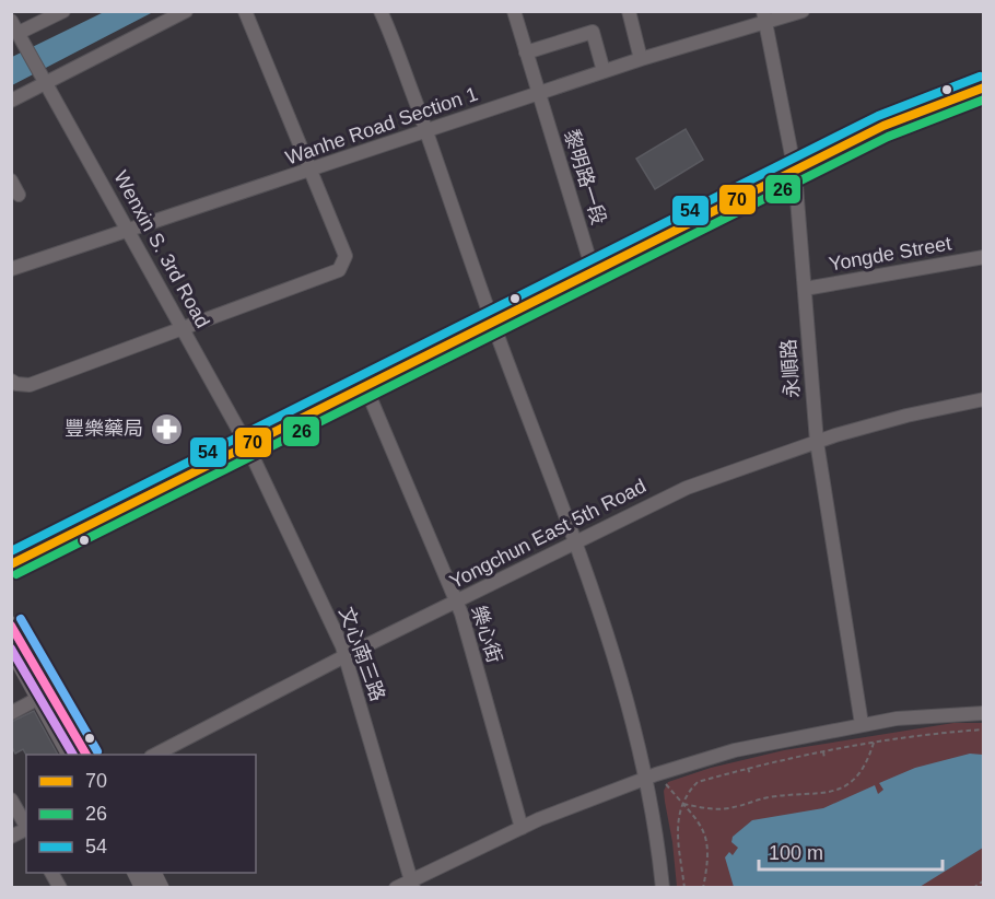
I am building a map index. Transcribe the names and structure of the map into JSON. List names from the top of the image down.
{
  "streets": {
    "street": [
      "Wanhe Road Section 1",
      "黎明路一段",
      "Wenxin S. 3rd Road",
      "Yongde Street",
      "永順路",
      "Yongchun East 5th Road",
      "樂心街",
      "文心南三路"
    ]
  },
  "crossings": [
    ["Wanhe Road Section 1", "黎明路一段"],
    ["Wanhe Road Section 1", "Wenxin S. 3rd Road"],
    ["Wanhe Road Section 1", "永順路"],
    ["Wenxin S. 3rd Road", "文心南三路"],
    ["Yongde Street", "永順路"],
    ["永順路", "Yongchun East 5th Road"],
    ["Yongchun East 5th Road", "樂心街"],
    ["Yongchun East 5th Road", "文心南三路"]
  ],
  "places": {
    "pharmacy": ["豐樂藥局"]
  },
  "lines": ["transit line 54", "transit line 70", "transit line 26"],
  "legend": ["70", "26", "54"],
  "scale_bar": "100 m"
}
